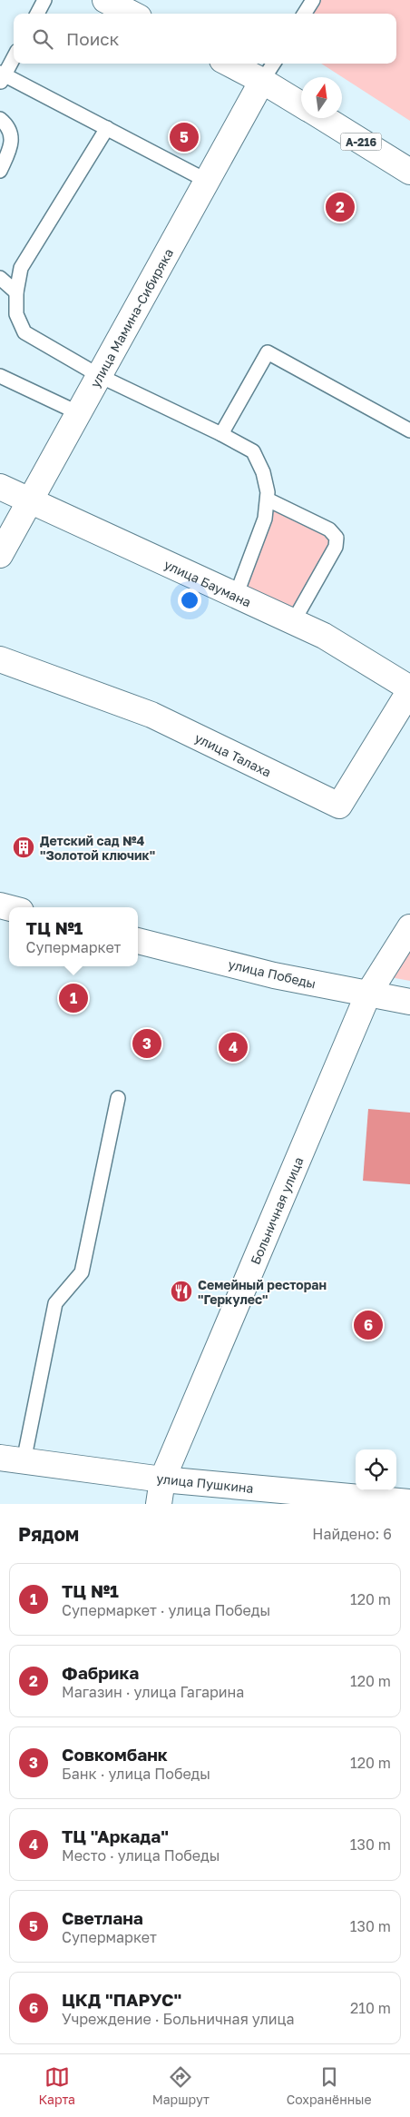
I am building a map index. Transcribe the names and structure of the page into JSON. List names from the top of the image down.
{
  "streets": {
    "street": [
      "А-216",
      "улица Мамина-Сибиряка",
      "улица Баумана",
      "улица Талаха",
      "улица Победы",
      "Больничная улица",
      "улица Пушкина"
    ]
  },
  "crossings": [
    ["улица Мамина-Сибиряка", "улица Баумана"],
    ["улица Баумана", "улица Талаха"],
    ["улица Победы", "Больничная улица"],
    ["Больничная улица", "улица Пушкина"]
  ],
  "places": {
    "building": ["Детский сад №4 \"Золотой ключик\""],
    "restaurant": ["Семейный ресторан \"Геркулес\""]
  },
  "north": "top",
  "page": {
    "search": "Поиск",
    "pins": [
      "5",
      "2",
      "1",
      "3",
      "4",
      "6"
    ],
    "popup": ["ТЦ №1", "Супермаркет"],
    "heading": ["Рядом", "Найдено: 6"],
    "list": [
      {
        "mark": "1",
        "name": "ТЦ №1",
        "note": "Супермаркет · улица Победы",
        "value": "120 m"
      },
      {
        "mark": "2",
        "name": "Фабрика",
        "note": "Магазин · улица Гагарина",
        "value": "120 m"
      },
      {
        "mark": "3",
        "name": "Совкомбанк",
        "note": "Банк · улица Победы",
        "value": "120 m"
      },
      {
        "mark": "4",
        "name": "ТЦ \"Аркада\"",
        "note": "Место · улица Победы",
        "value": "130 m"
      },
      {
        "mark": "5",
        "name": "Светлана",
        "note": "Супермаркет",
        "value": "130 m"
      },
      {
        "mark": "6",
        "name": "ЦКД \"ПАРУС\"",
        "note": "Учреждение · Больничная улица",
        "value": "210 m"
      }
    ],
    "nav": ["Карта", "Маршрут", "Сохранённые"]
  }
}
